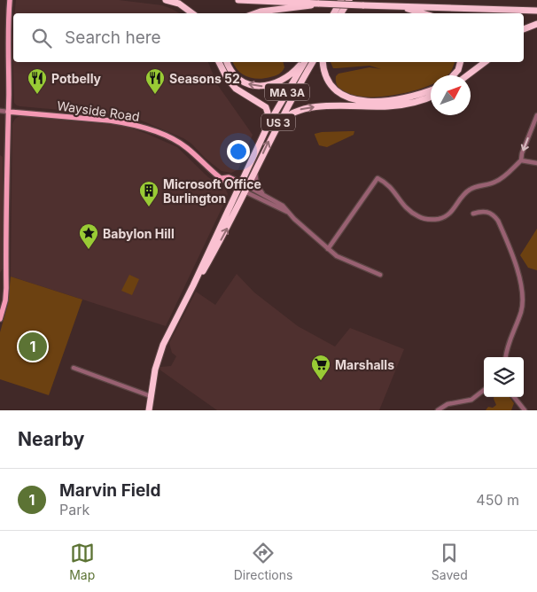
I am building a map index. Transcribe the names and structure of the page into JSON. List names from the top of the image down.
{
  "streets": {
    "highway": ["MA 3A", "US 3"],
    "main road": ["Wayside Road"]
  },
  "crossings": [
    ["MA 3A", "US 3"],
    ["Wayside Road", "US 3"]
  ],
  "places": {
    "restaurant": ["Potbelly", "Seasons 52"],
    "building": ["Microsoft Office Burlington"],
    "place": ["Babylon Hill"],
    "supermarket": ["Marshalls"]
  },
  "north": "top right",
  "page": {
    "search": "Search here",
    "pins": "1",
    "heading": "Nearby",
    "list": [
      {
        "mark": "1",
        "name": "Marvin Field",
        "note": "Park",
        "value": "450 m"
      }
    ],
    "nav": ["Map", "Directions", "Saved"]
  }
}
